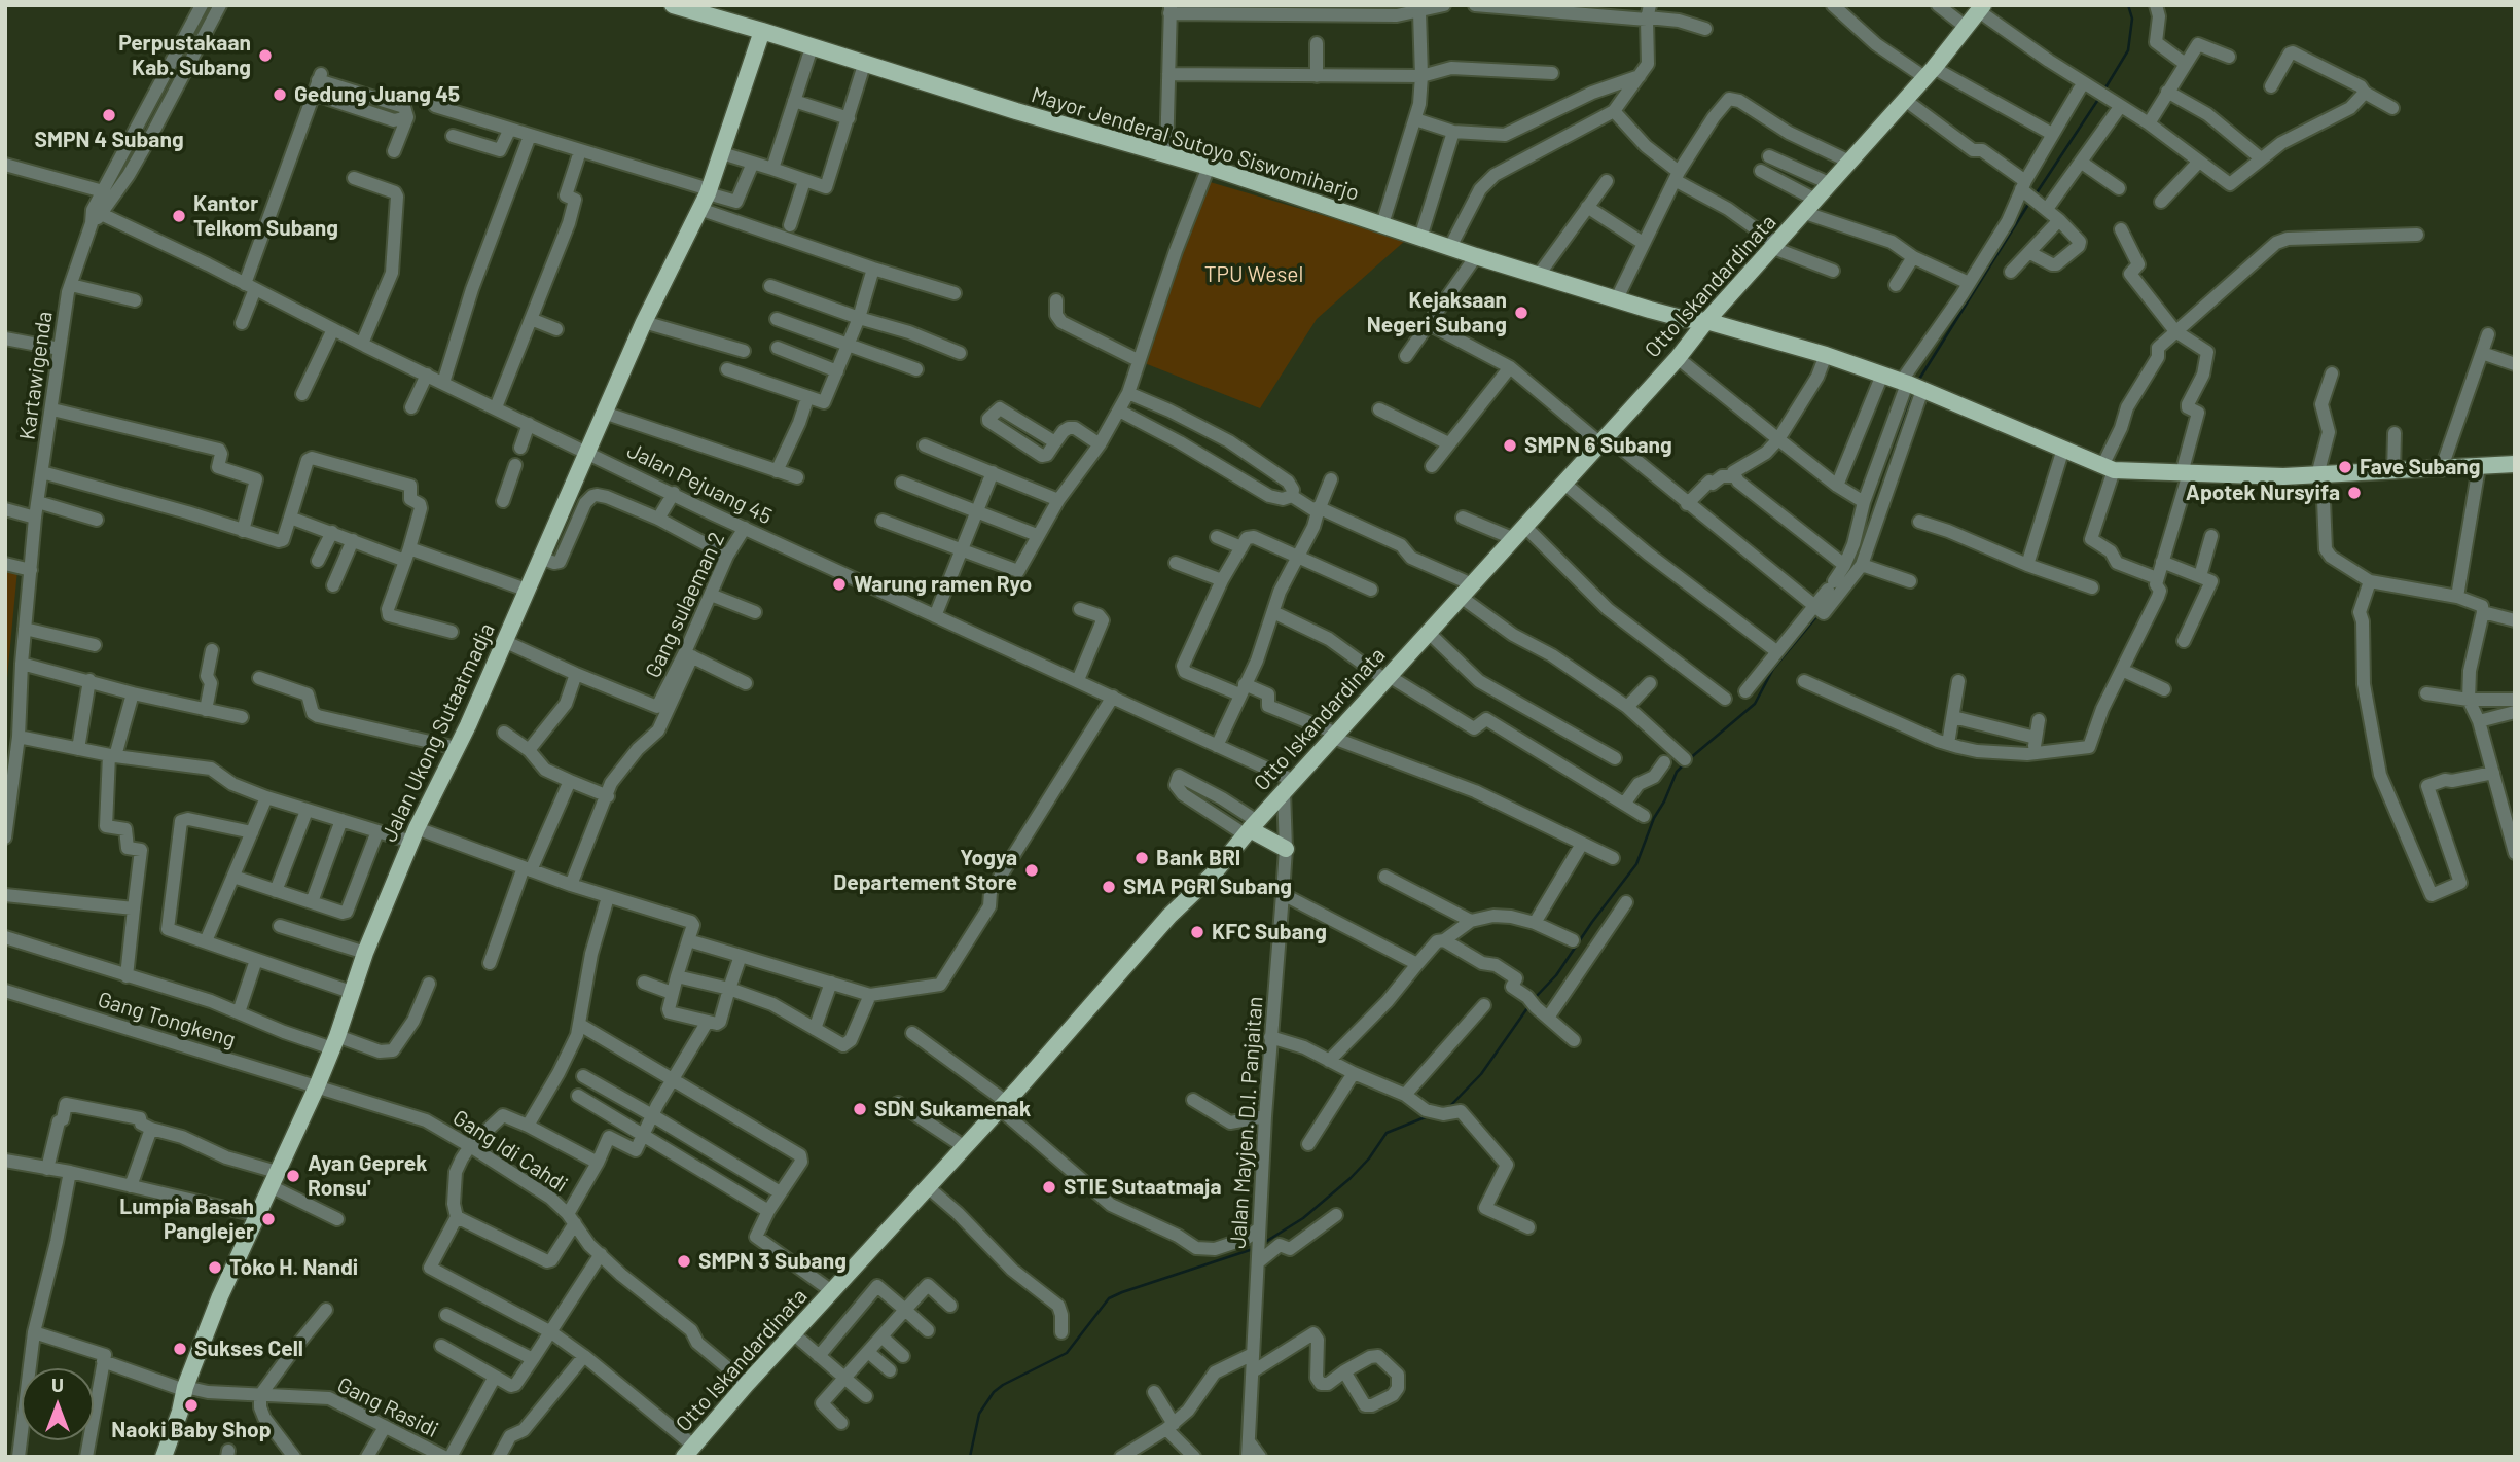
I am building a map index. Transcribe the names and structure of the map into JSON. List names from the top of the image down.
{
  "streets": {
    "main road": ["Mayor Jenderal Sutoyo Siswomiharjo", "Otto Iskandardinata", "Jalan Ukong Sutaatmadja"],
    "street": [
      "Kartawigenda",
      "Jalan Pejuang 45",
      "Gang sulaeman 2",
      "Gang Tongkeng",
      "Jalan Mayjen. D.I. Panjaitan",
      "Gang Idi Cahdi",
      "Gang Rasidi"
    ]
  },
  "crossings": [
    ["Mayor Jenderal Sutoyo Siswomiharjo", "Otto Iskandardinata"],
    ["Mayor Jenderal Sutoyo Siswomiharjo", "Jalan Ukong Sutaatmadja"],
    ["Otto Iskandardinata", "Jalan Pejuang 45"],
    ["Otto Iskandardinata", "Jalan Mayjen. D.I. Panjaitan"],
    ["Otto Iskandardinata", "Gang Idi Cahdi"],
    ["Kartawigenda", "Jalan Pejuang 45"],
    ["Jalan Pejuang 45", "Gang sulaeman 2"],
    ["Jalan Pejuang 45", "Jalan Ukong Sutaatmadja"],
    ["Jalan Pejuang 45", "Jalan Mayjen. D.I. Panjaitan"],
    ["Gang sulaeman 2", "Jalan Ukong Sutaatmadja"],
    ["Jalan Ukong Sutaatmadja", "Gang Tongkeng"],
    ["Jalan Ukong Sutaatmadja", "Gang Idi Cahdi"],
    ["Jalan Ukong Sutaatmadja", "Gang Rasidi"],
    ["Gang Tongkeng", "Gang Idi Cahdi"]
  ],
  "parks": ["TPU Wesel"],
  "places": [
    "Perpustakaan Kab. Subang",
    "Gedung Juang 45",
    "SMPN 4 Subang",
    "Kantor Telkom Subang",
    "Kejaksaan Negeri Subang",
    "SMPN 6 Subang",
    "Fave Subang",
    "Apotek Nursyifa",
    "Warung ramen Ryo",
    "Bank BRI",
    "Yogya Departement Store",
    "SMA PGRI Subang",
    "KFC Subang",
    "SDN Sukamenak",
    "Ayan Geprek Ronsu'",
    "STIE Sutaatmaja",
    "Lumpia Basah Panglejer",
    "SMPN 3 Subang",
    "Toko H. Nandi",
    "Sukses Cell",
    "Naoki Baby Shop"
  ],
  "north": "top"
}
